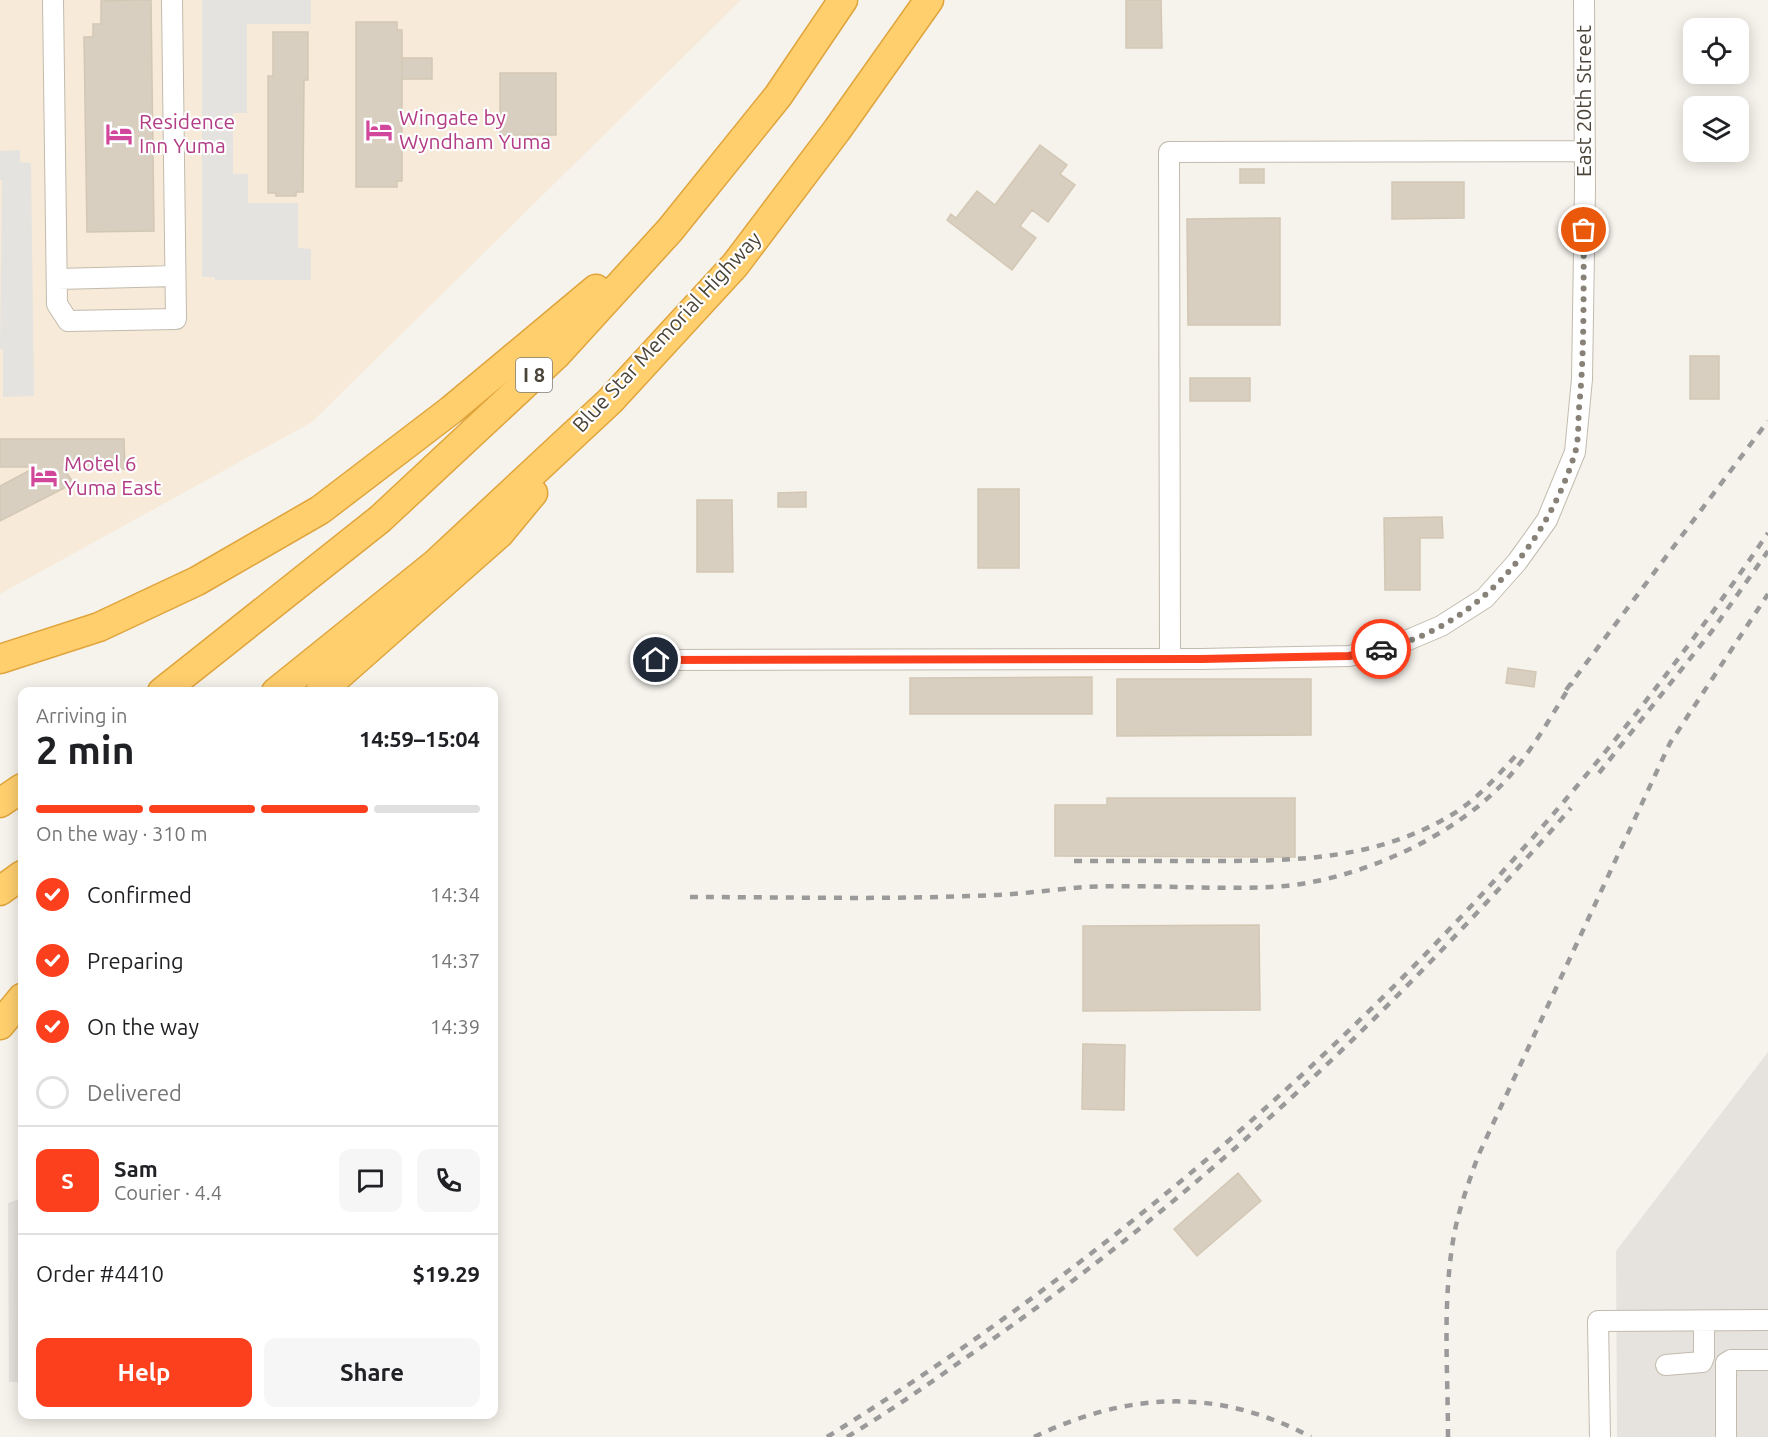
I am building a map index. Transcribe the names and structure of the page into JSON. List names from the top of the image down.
{
  "streets": {
    "highway": ["Blue Star Memorial Highway", "I 8"],
    "street": ["East 20th Street"]
  },
  "places": {
    "hotel": ["Wingate by Wyndham Yuma", "Residence Inn Yuma", "Motel 6 Yuma East"]
  },
  "page": {
    "heading": ["2 min", "Arriving in", "14:59–15:04"],
    "panel": [
      "Sam",
      "Courier · 4.4",
      "Order #4410",
      "$19.29"
    ],
    "bar": "On the way · 310 m",
    "list": [
      ["Confirmed", "14:34"],
      ["Preparing", "14:37"],
      ["On the way", "14:39"],
      "Delivered"
    ],
    "round": "S",
    "buttons": ["Help", "Share"]
  }
}
